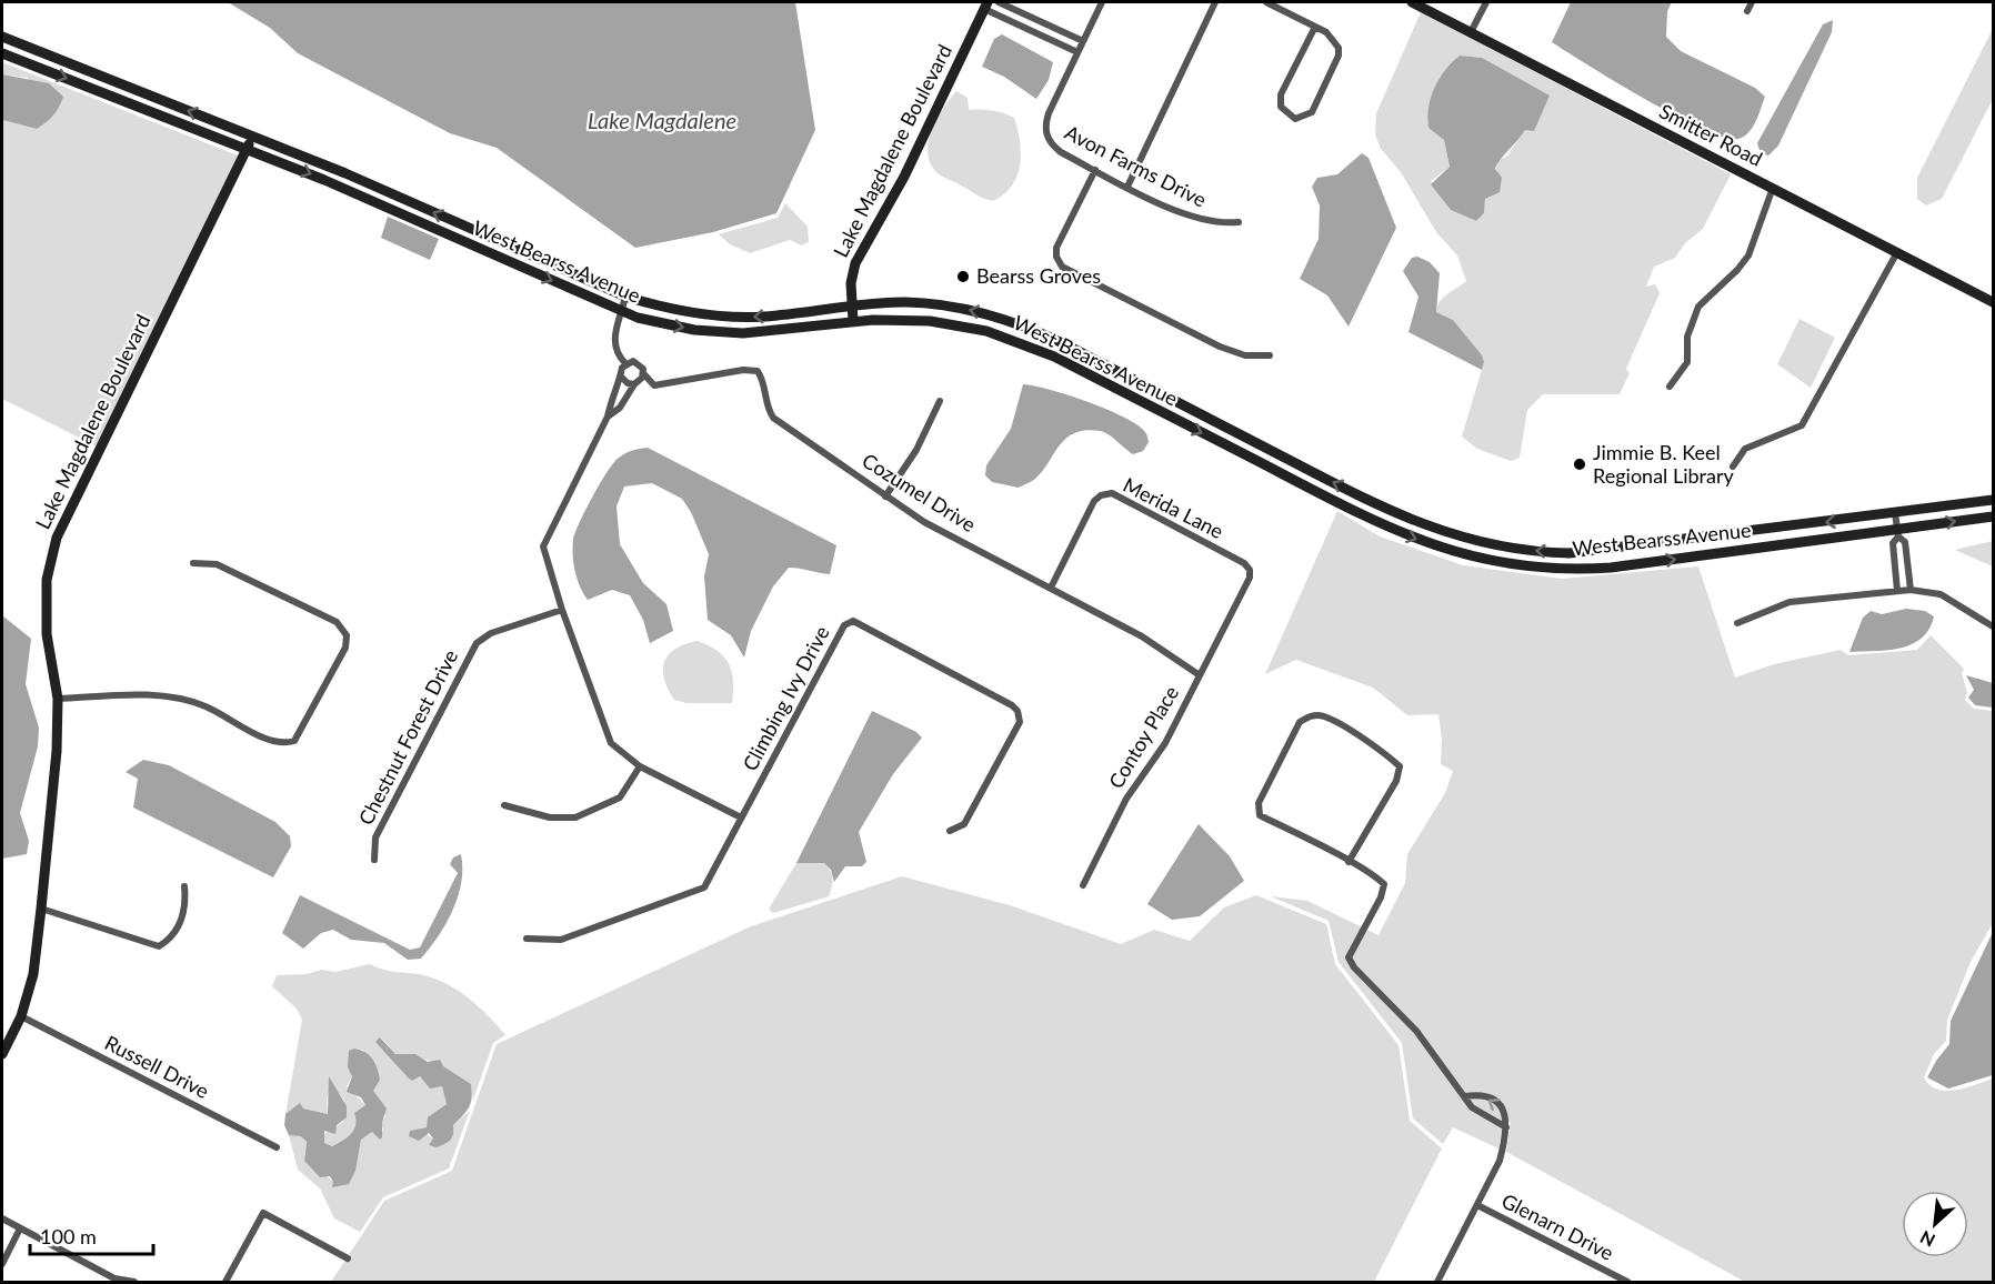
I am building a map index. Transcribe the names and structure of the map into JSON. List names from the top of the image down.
{
  "streets": {
    "main road": ["Smitter Road", "Lake Magdalene Boulevard", "West Bearss Avenue"],
    "street": [
      "Avon Farms Drive",
      "Cozumel Drive",
      "Merida Lane",
      "Climbing Ivy Drive",
      "Chestnut Forest Drive",
      "Contoy Place",
      "Russell Drive",
      "Glenarn Drive"
    ]
  },
  "crossings": [
    ["Lake Magdalene Boulevard", "West Bearss Avenue"],
    ["Lake Magdalene Boulevard", "Russell Drive"],
    ["Cozumel Drive", "Merida Lane"],
    ["Cozumel Drive", "Contoy Place"],
    ["Merida Lane", "Contoy Place"]
  ],
  "water": ["Lake Magdalene"],
  "places": ["Bearss Groves", "Jimmie B. Keel Regional Library"],
  "scale_bar": "100 m",
  "north": "bottom left"
}
